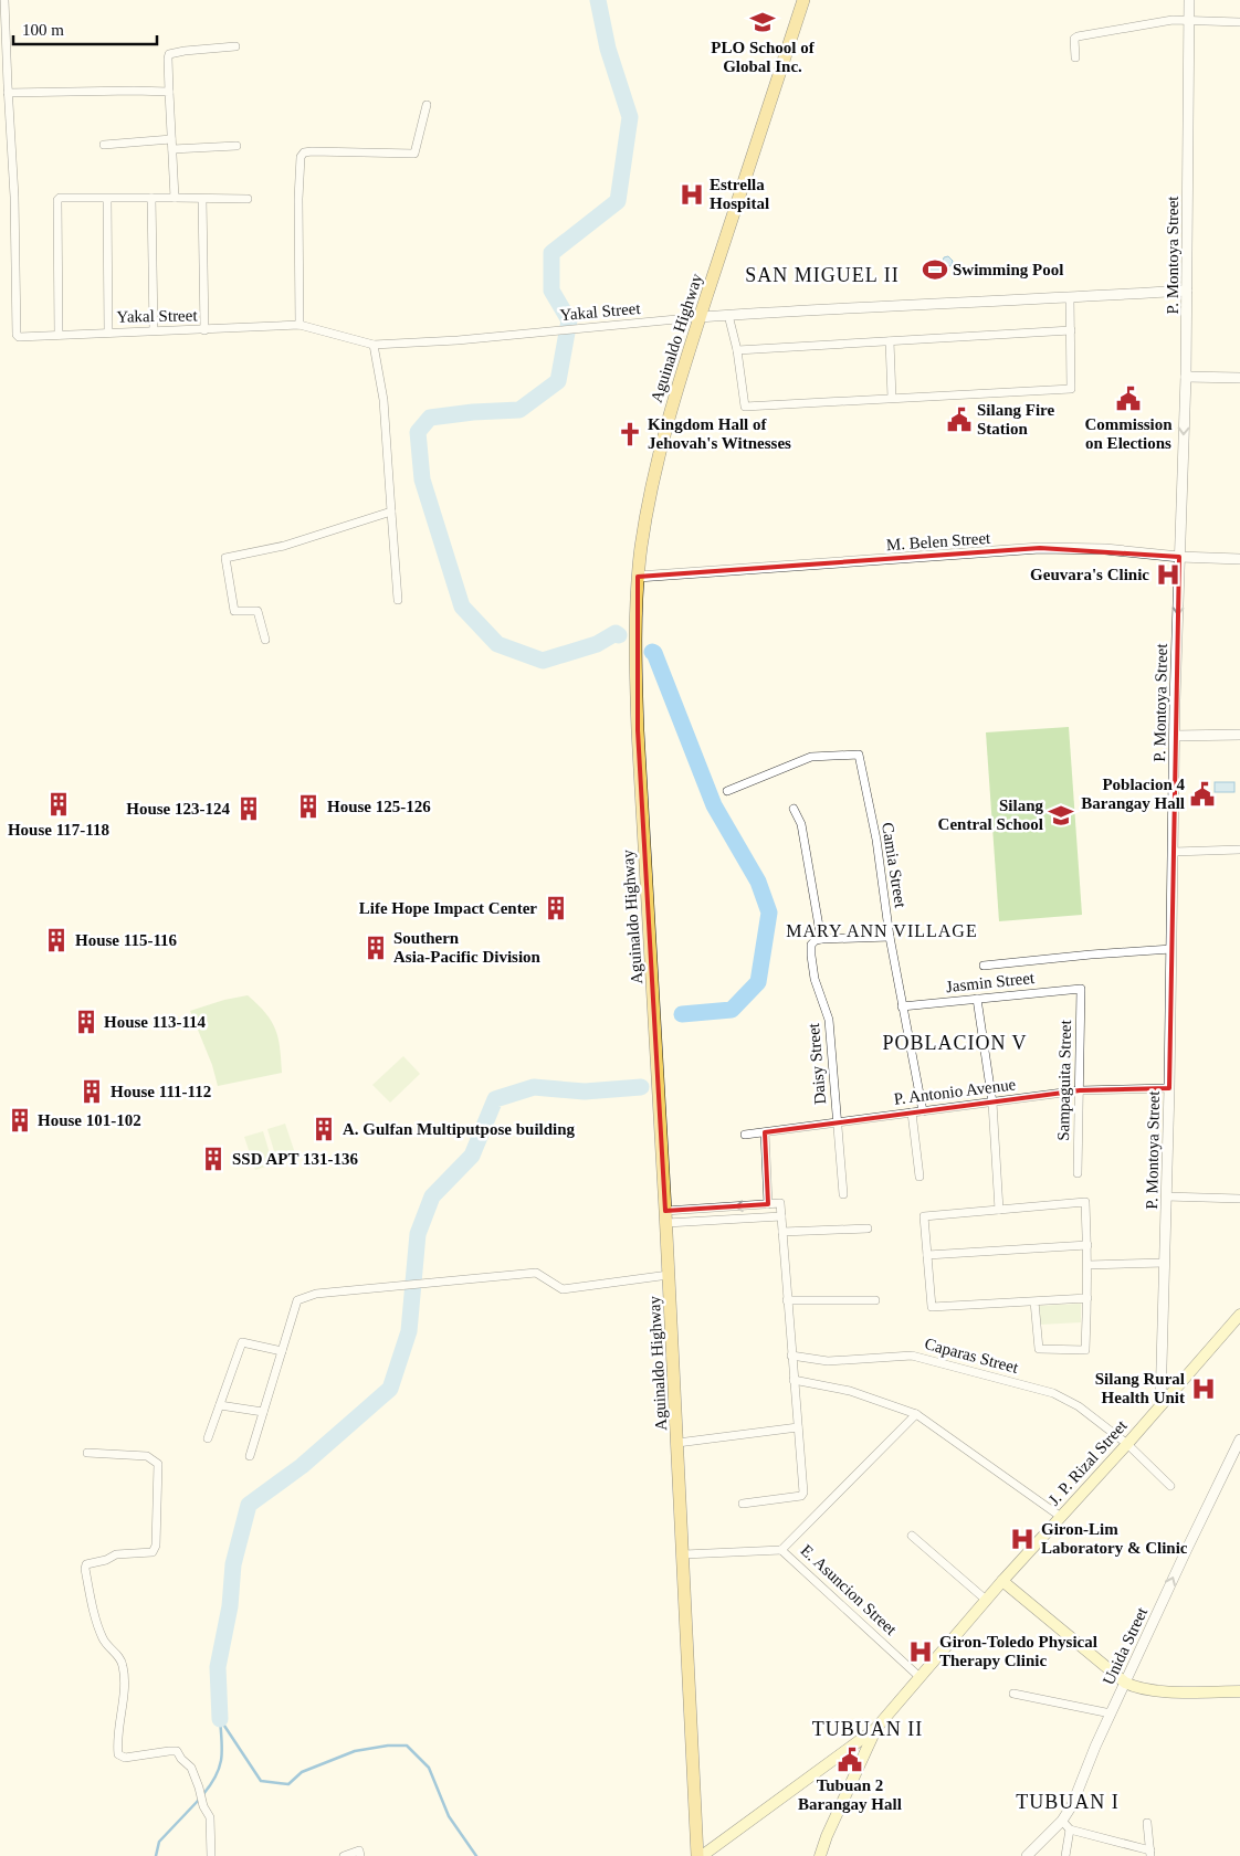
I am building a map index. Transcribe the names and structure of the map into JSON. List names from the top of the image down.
{
  "streets": {
    "main road": ["Aguinaldo Highway", "J. P. Rizal Street"],
    "street": [
      "P. Montoya Street",
      "Yakal Street",
      "M. Belen Street",
      "Camia Street",
      "Jasmin Street",
      "Daisy Street",
      "Sampaguita Street",
      "P. Antonio Avenue",
      "Caparas Street",
      "E. Asuncion Street",
      "Unida Street"
    ]
  },
  "crossings": [
    ["P. Montoya Street", "Yakal Street"],
    ["P. Montoya Street", "M. Belen Street"],
    ["P. Montoya Street", "P. Antonio Avenue"],
    ["P. Montoya Street", "J. P. Rizal Street"],
    ["Yakal Street", "Aguinaldo Highway"],
    ["Aguinaldo Highway", "M. Belen Street"],
    ["Camia Street", "Jasmin Street"],
    ["Camia Street", "P. Antonio Avenue"],
    ["Jasmin Street", "Sampaguita Street"],
    ["Daisy Street", "P. Antonio Avenue"],
    ["Sampaguita Street", "P. Antonio Avenue"],
    ["Caparas Street", "J. P. Rizal Street"],
    ["J. P. Rizal Street", "E. Asuncion Street"]
  ],
  "one_way": ["Unida Street"],
  "districts": [
    "SAN MIGUEL II",
    "MARY ANN VILLAGE",
    "POBLACION V",
    "TUBUAN II",
    "TUBUAN I"
  ],
  "places": {
    "school or university": ["PLO School of Global Inc.", "Silang Central School"],
    "hospital": [
      "Estrella Hospital",
      "Geuvara's Clinic",
      "Silang Rural Health Unit",
      "Giron-Lim Laboratory & Clinic",
      "Giron-Toledo Physical Therapy Clinic"
    ],
    "sports": ["Swimming Pool"],
    "public building": [
      "Commission on Elections",
      "Silang Fire Station",
      "Poblacion 4 Barangay Hall",
      "Tubuan 2 Barangay Hall"
    ],
    "church": ["Kingdom Hall of Jehovah's Witnesses"],
    "building": [
      "House 117-118",
      "House 125-126",
      "House 123-124",
      "Life Hope Impact Center",
      "House 115-116",
      "Southern Asia-Pacific Division",
      "House 113-114",
      "House 111-112",
      "House 101-102",
      "A. Gulfan Multiputpose building",
      "SSD APT 131-136"
    ]
  },
  "scale_bar": "100 m"
}
